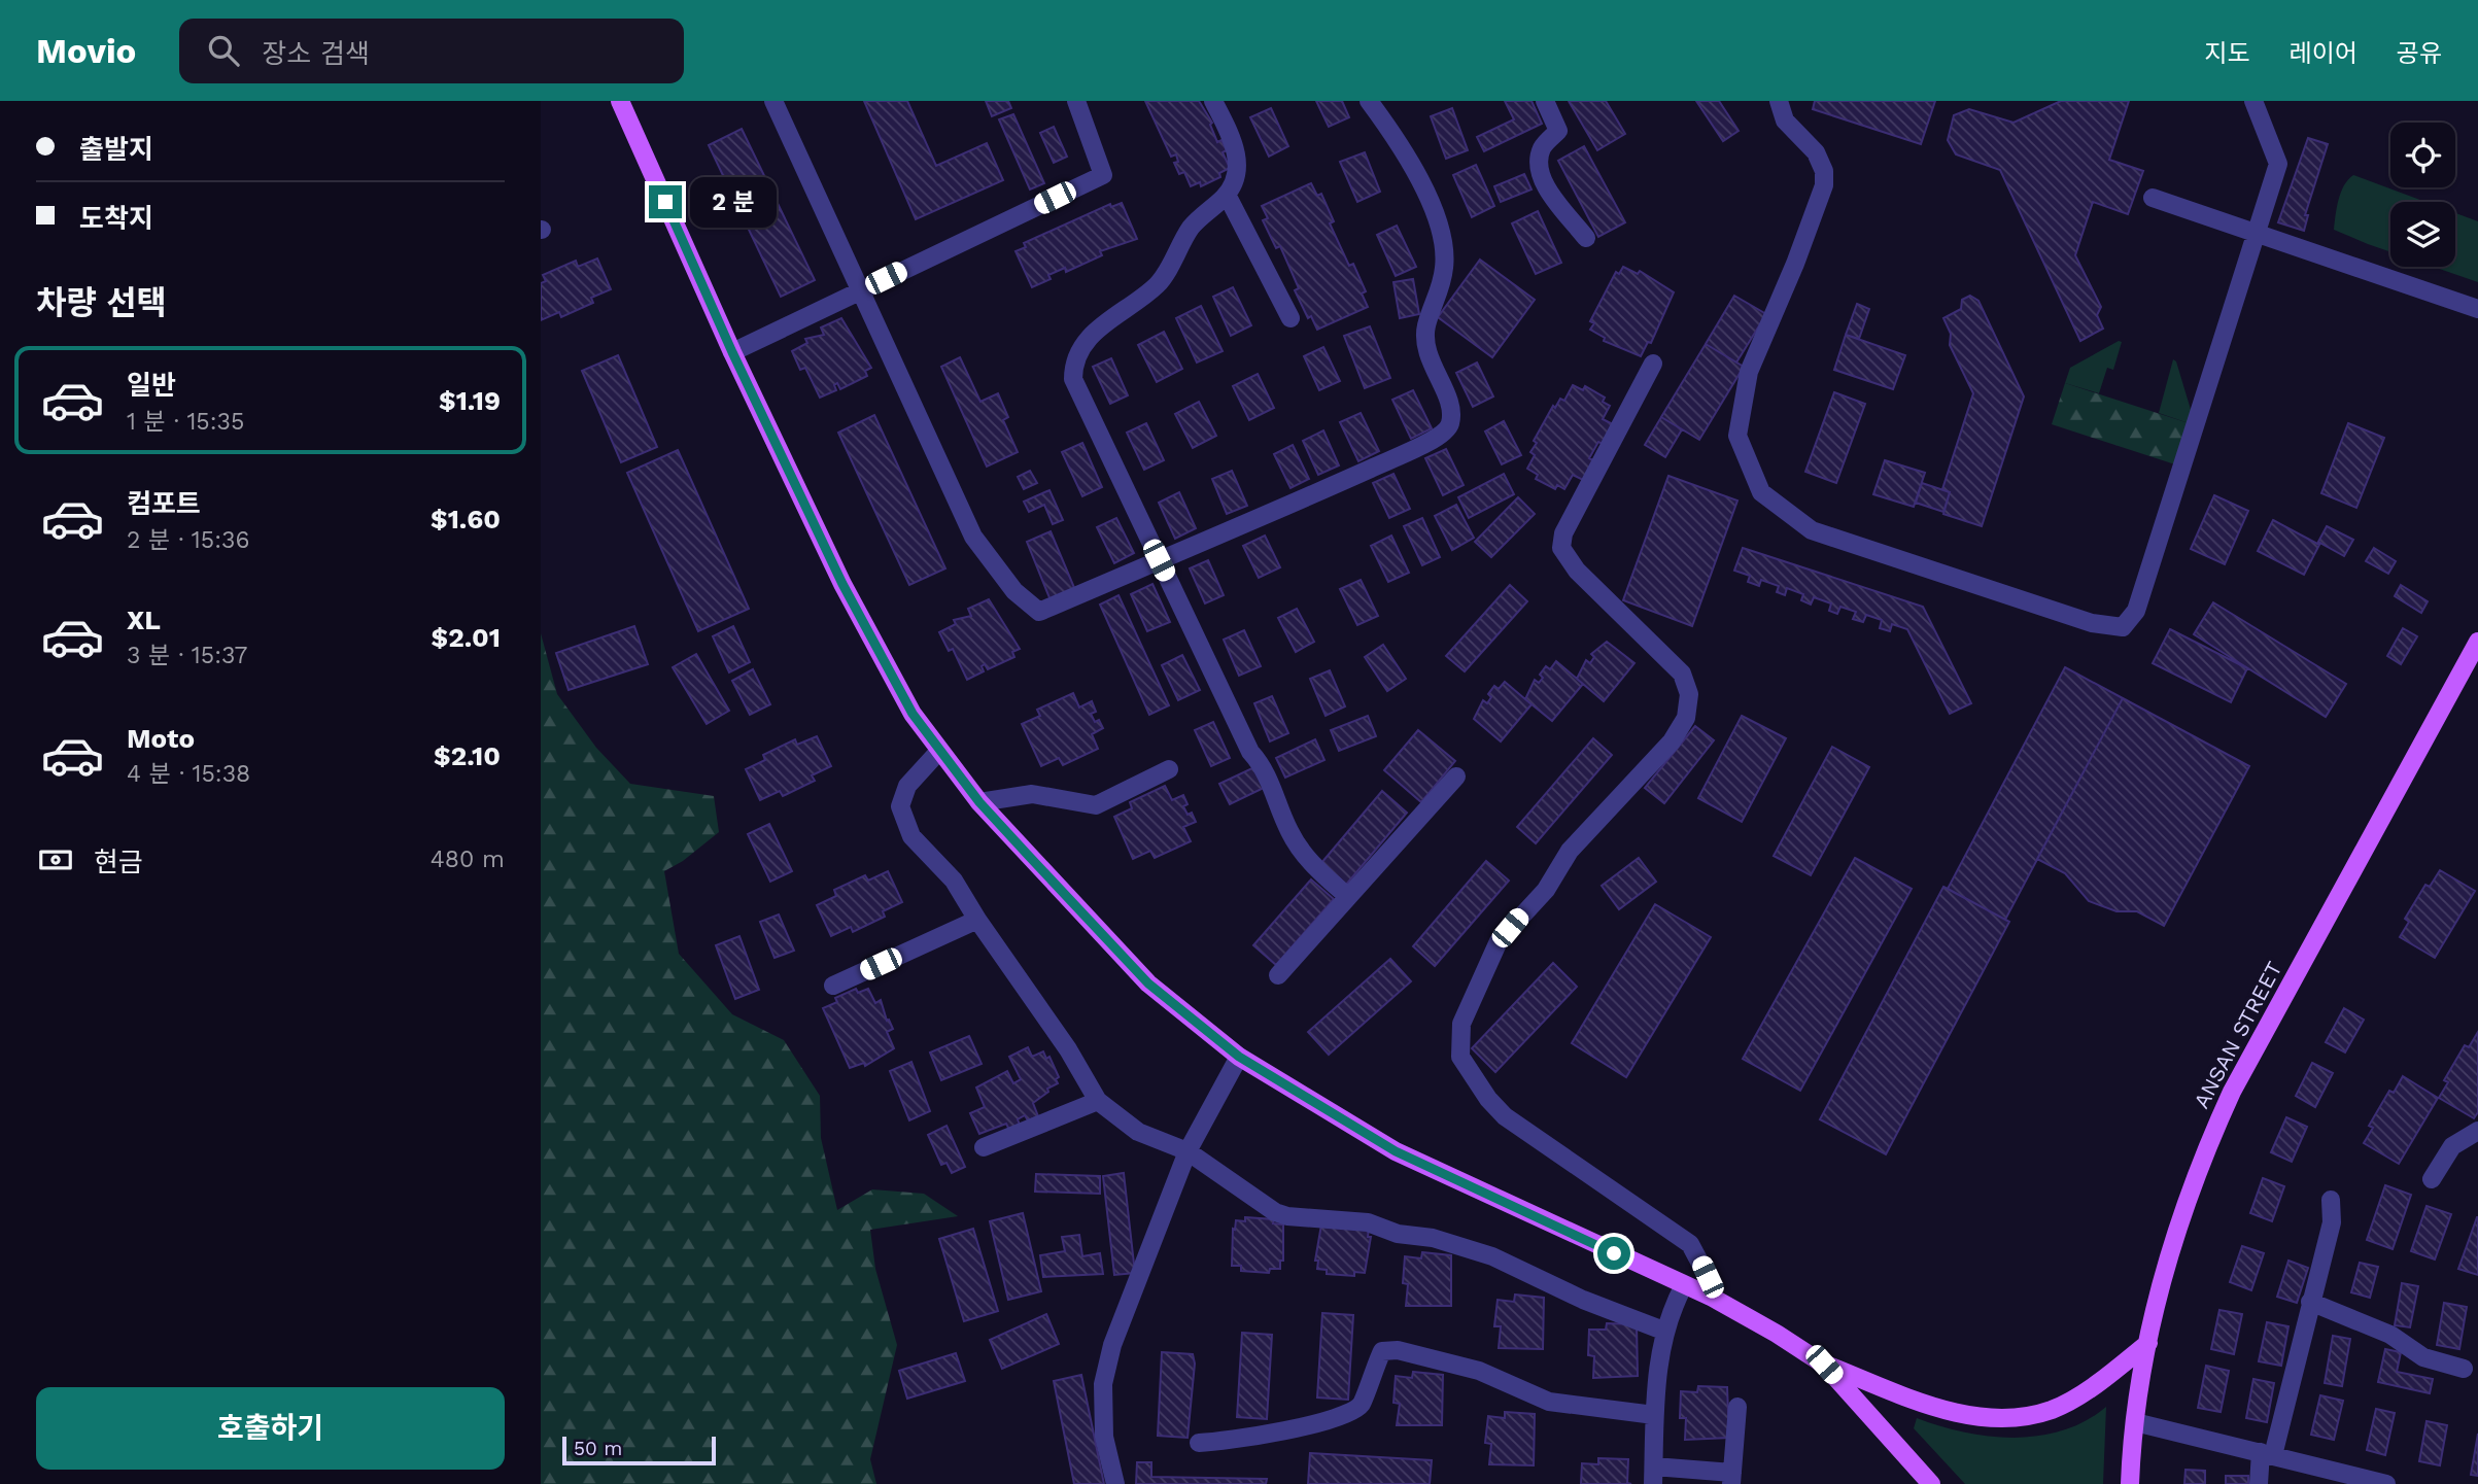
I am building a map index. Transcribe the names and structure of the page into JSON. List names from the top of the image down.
{
  "streets": {
    "main road": ["ANSAN STREET"]
  },
  "scale_bar": "50 m",
  "page": {
    "header": "Movio",
    "search": "장소 검색",
    "nav": ["지도", "레이어", "공유"],
    "banner": ["출발지", "도착지"],
    "bubble": "2 분",
    "heading": "차량 선택",
    "list": [
      {
        "name": "일반",
        "note": "1 분 · 15:35",
        "value": "$1.19"
      },
      {
        "name": "컴포트",
        "note": "2 분 · 15:36",
        "value": "$1.60"
      },
      {
        "name": "XL",
        "note": "3 분 · 15:37",
        "value": "$2.01"
      },
      {
        "name": "Moto",
        "note": "4 분 · 15:38",
        "value": "$2.10"
      }
    ],
    "pay": ["현금", "480 m"],
    "buttons": "호출하기",
    "scale": "50 m"
  }
}
